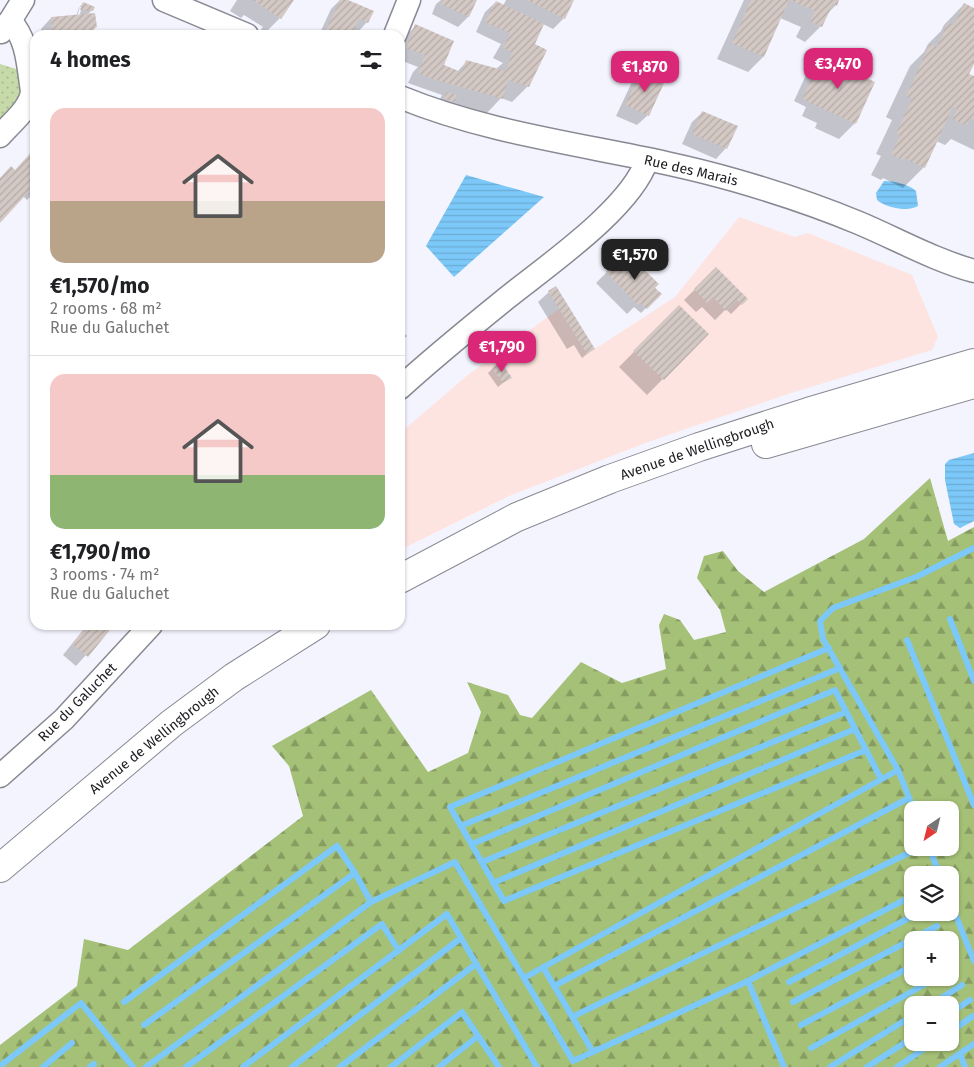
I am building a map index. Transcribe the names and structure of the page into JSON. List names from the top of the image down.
{
  "streets": {
    "main road": ["Avenue de Wellingbrough"],
    "street": ["Rue des Marais", "Rue du Galuchet"]
  },
  "north": "bottom left",
  "page": {
    "heading": "4 homes",
    "price": [
      "€3,470",
      "€1,870",
      "€1,570",
      "€1,790"
    ],
    "list": [
      {
        "name": "€1,570/mo",
        "note": "2 rooms · 68 m² · Rue du Galuchet"
      },
      {
        "name": "€1,790/mo",
        "note": "3 rooms · 74 m² · Rue du Galuchet"
      }
    ],
    "map_buttons": ["+", "−"]
  }
}
